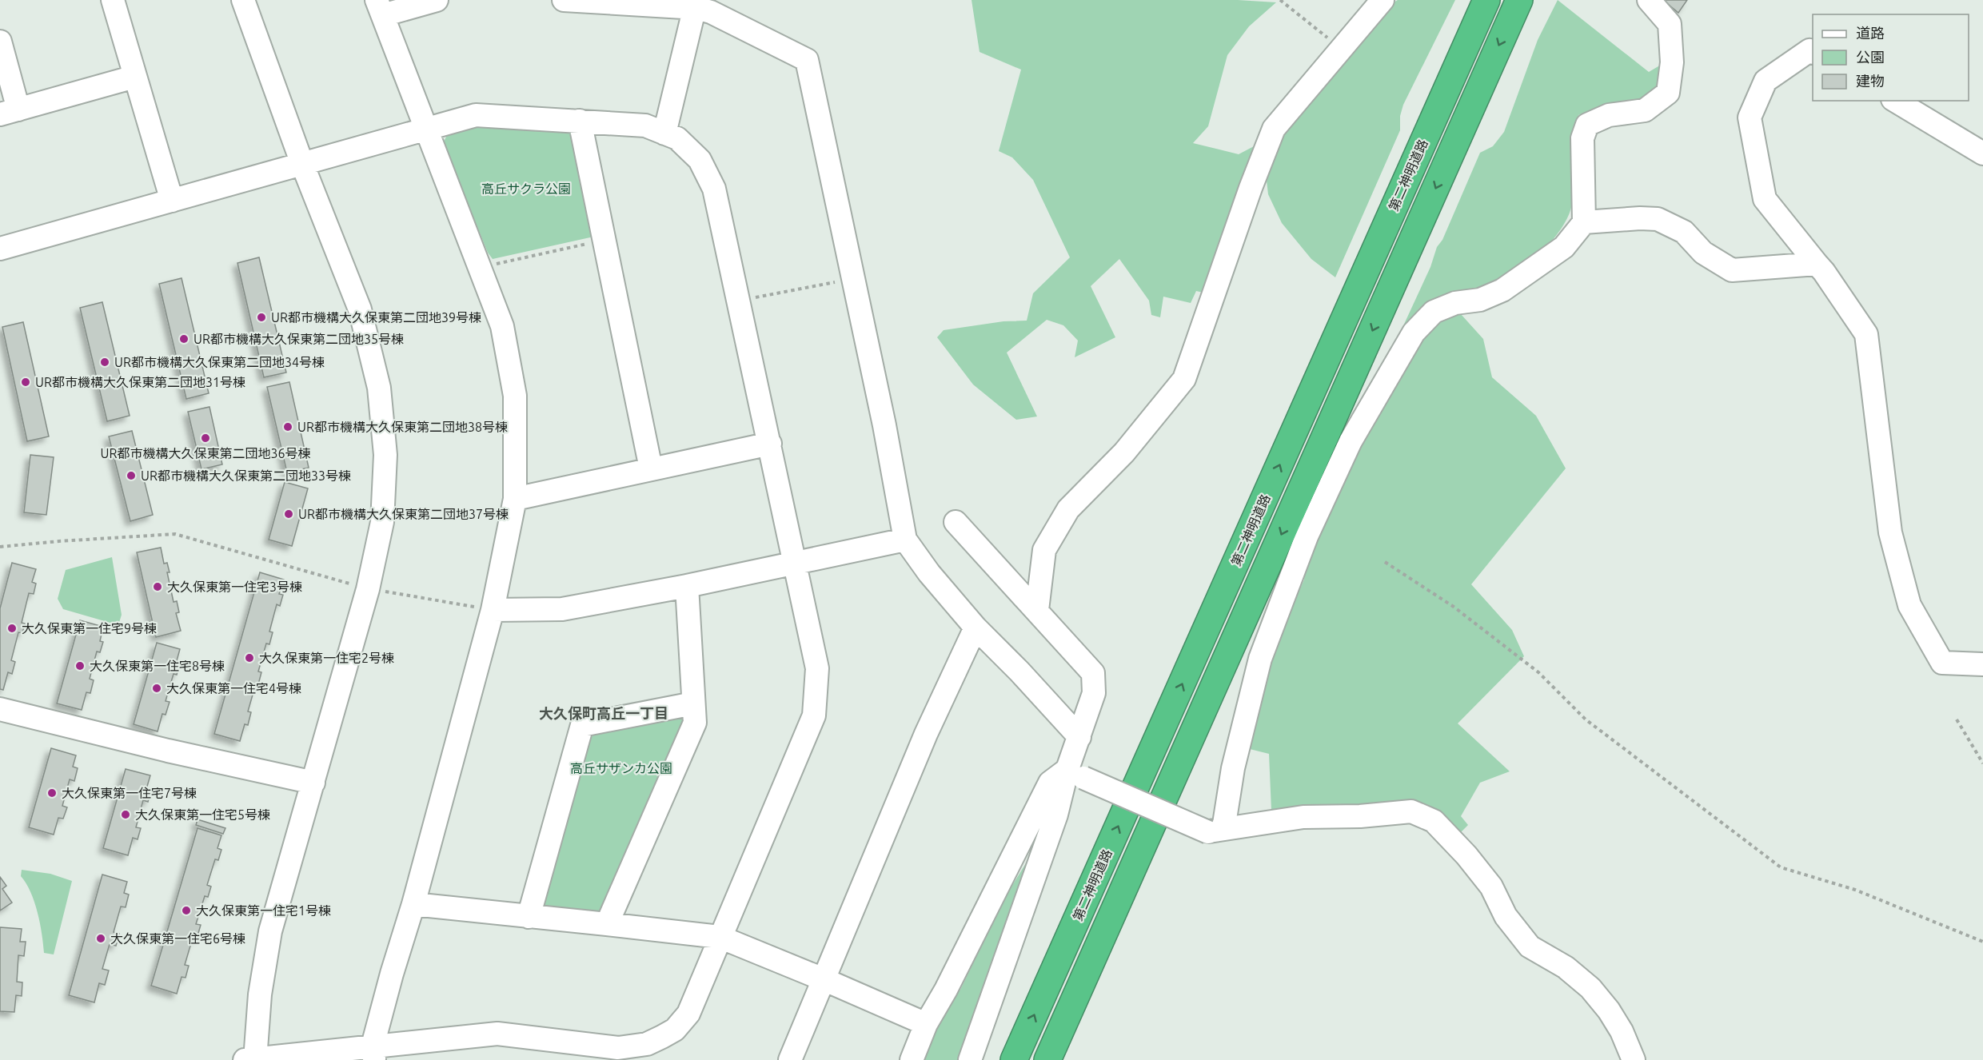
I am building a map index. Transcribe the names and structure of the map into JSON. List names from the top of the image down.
{
  "streets": {
    "highway": ["第二神明道路"]
  },
  "districts": ["大久保町高丘一丁目"],
  "parks": ["高丘サクラ公園", "高丘サザンカ公園"],
  "places": [
    "UR都市機構大久保東第二団地39号棟",
    "UR都市機構大久保東第二団地35号棟",
    "UR都市機構大久保東第二団地34号棟",
    "UR都市機構大久保東第二団地31号棟",
    "UR都市機構大久保東第二団地38号棟",
    "UR都市機構大久保東第二団地36号棟",
    "UR都市機構大久保東第二団地33号棟",
    "UR都市機構大久保東第二団地37号棟",
    "大久保東第一住宅3号棟",
    "大久保東第一住宅9号棟",
    "大久保東第一住宅2号棟",
    "大久保東第一住宅8号棟",
    "大久保東第一住宅4号棟",
    "大久保東第一住宅7号棟",
    "大久保東第一住宅5号棟",
    "大久保東第一住宅1号棟",
    "大久保東第一住宅6号棟"
  ],
  "legend": ["道路", "公園", "建物"]
}
